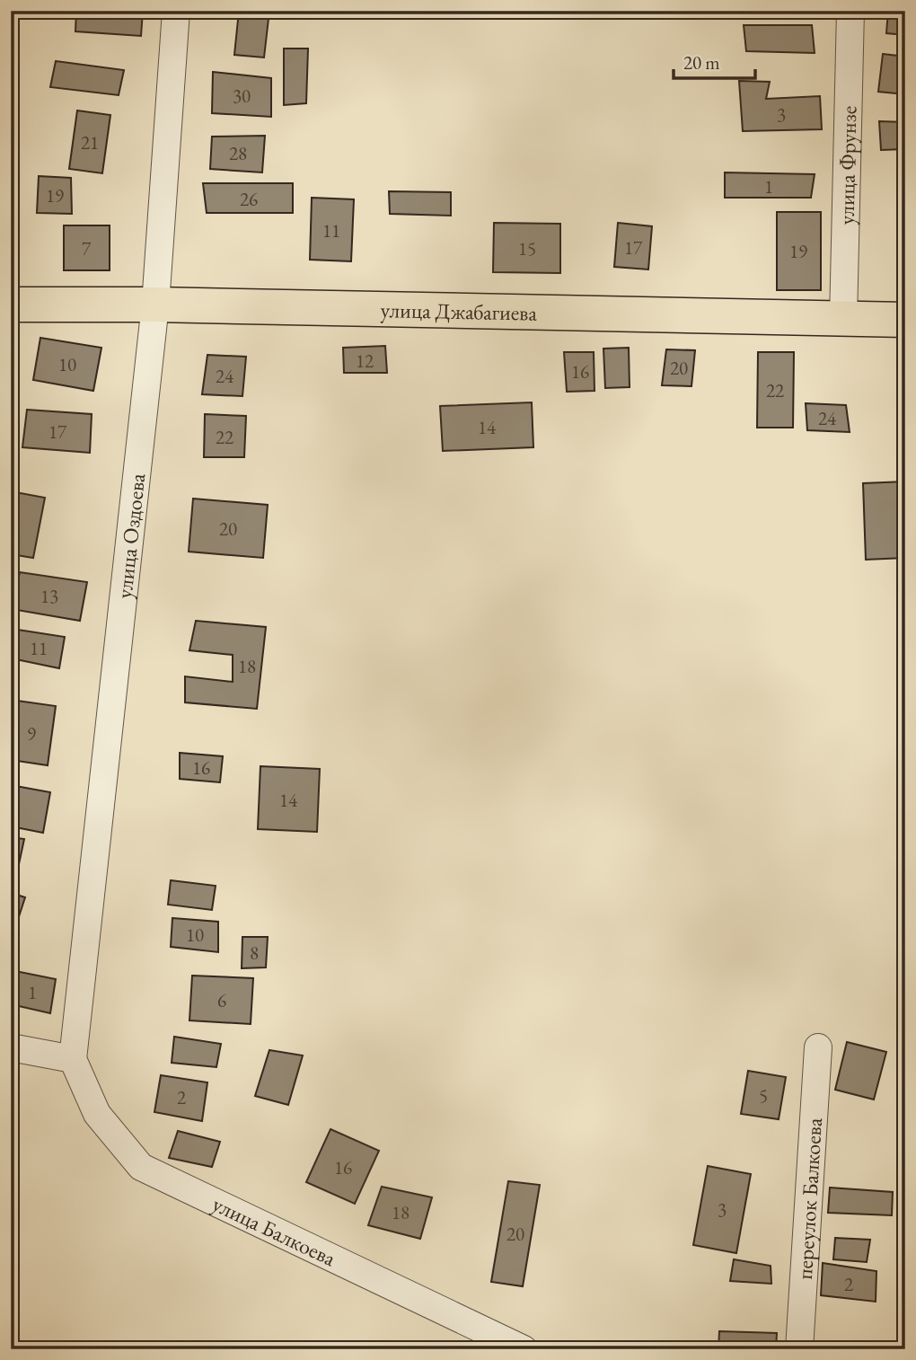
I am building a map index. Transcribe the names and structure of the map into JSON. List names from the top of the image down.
{
  "streets": {
    "main road": ["улица Джабагиева"],
    "street": [
      "улица Фрунзе",
      "улица Оздоева",
      "переулок Балкоева",
      "улица Балкоева"
    ]
  },
  "crossings": [
    ["улица Фрунзе", "улица Джабагиева"],
    ["улица Джабагиева", "улица Оздоева"],
    ["улица Оздоева", "улица Балкоева"]
  ],
  "house_numbers": [
    "30",
    "3",
    "21",
    "28",
    "1",
    "19",
    "26",
    "11",
    "17",
    "7",
    "15",
    "19",
    "12",
    "10",
    "20",
    "16",
    "24",
    "22",
    "24",
    "14",
    "17",
    "22",
    "20",
    "13",
    "11",
    "18",
    "9",
    "16",
    "14",
    "10",
    "8",
    "1",
    "6",
    "5",
    "2",
    "16",
    "3",
    "18",
    "20",
    "2"
  ],
  "scale_bar": "20 m"
}
